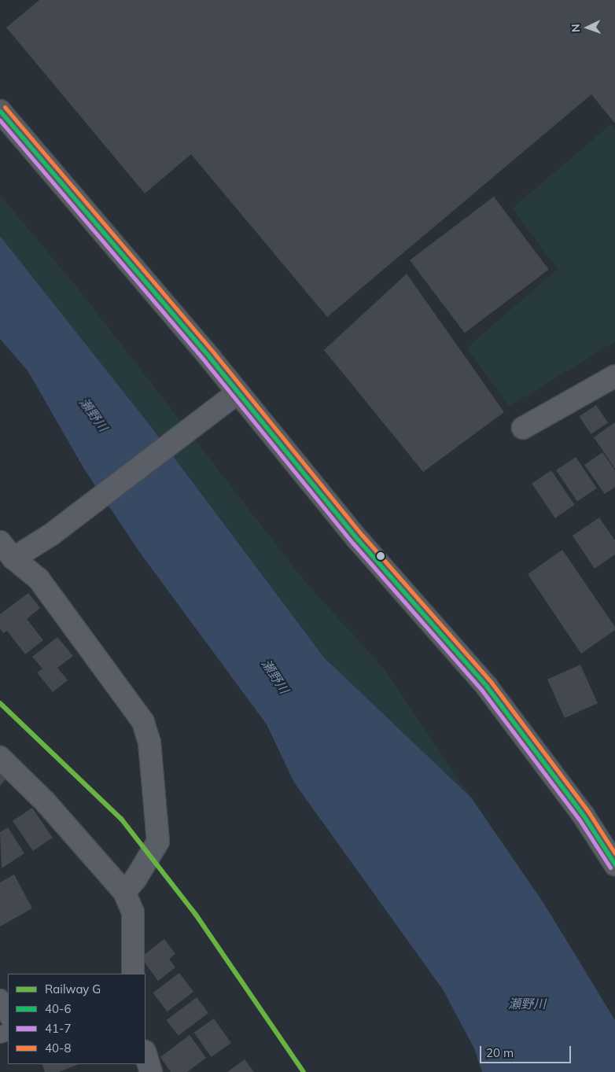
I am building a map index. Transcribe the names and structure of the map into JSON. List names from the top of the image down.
{
  "water": ["瀬野川"],
  "lines": [
    "transit line 40-8",
    "transit line 40-6",
    "transit line 41-7",
    "rail line G"
  ],
  "legend": [
    "Railway G",
    "40-6",
    "41-7",
    "40-8"
  ],
  "scale_bar": "20 m",
  "north": "left"
}
